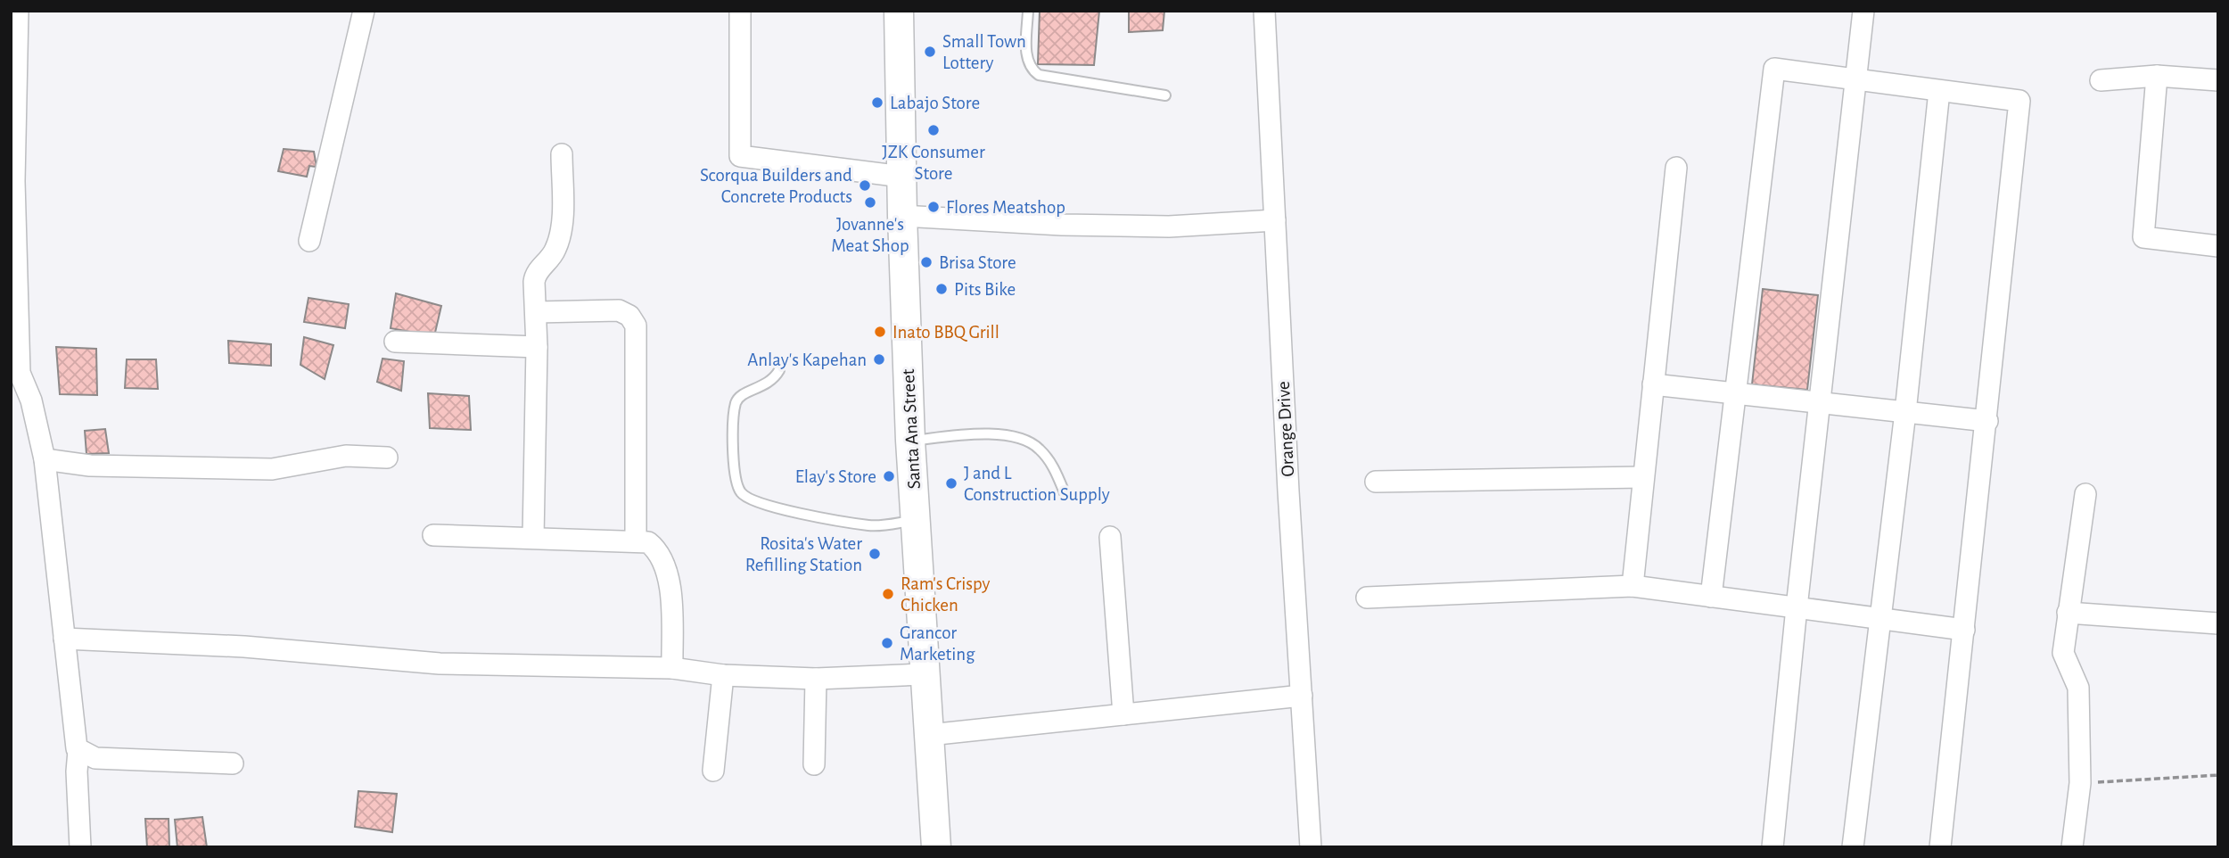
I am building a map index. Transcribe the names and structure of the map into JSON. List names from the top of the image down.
{
  "streets": {
    "main road": ["Santa Ana Street"],
    "street": ["Orange Drive"]
  },
  "places": [
    "Small Town Lottery",
    "Labajo Store",
    "JZK Consumer Store",
    "Scorqua Builders and Concrete Products",
    "Jovanne's Meat Shop",
    "Flores Meatshop",
    "Brisa Store",
    "Pits Bike",
    "Inato BBQ Grill",
    "Anlay's Kapehan",
    "Elay's Store",
    "J and L Construction Supply",
    "Rosita's Water Refilling Station",
    "Ram's Crispy Chicken",
    "Grancor Marketing"
  ]
}
